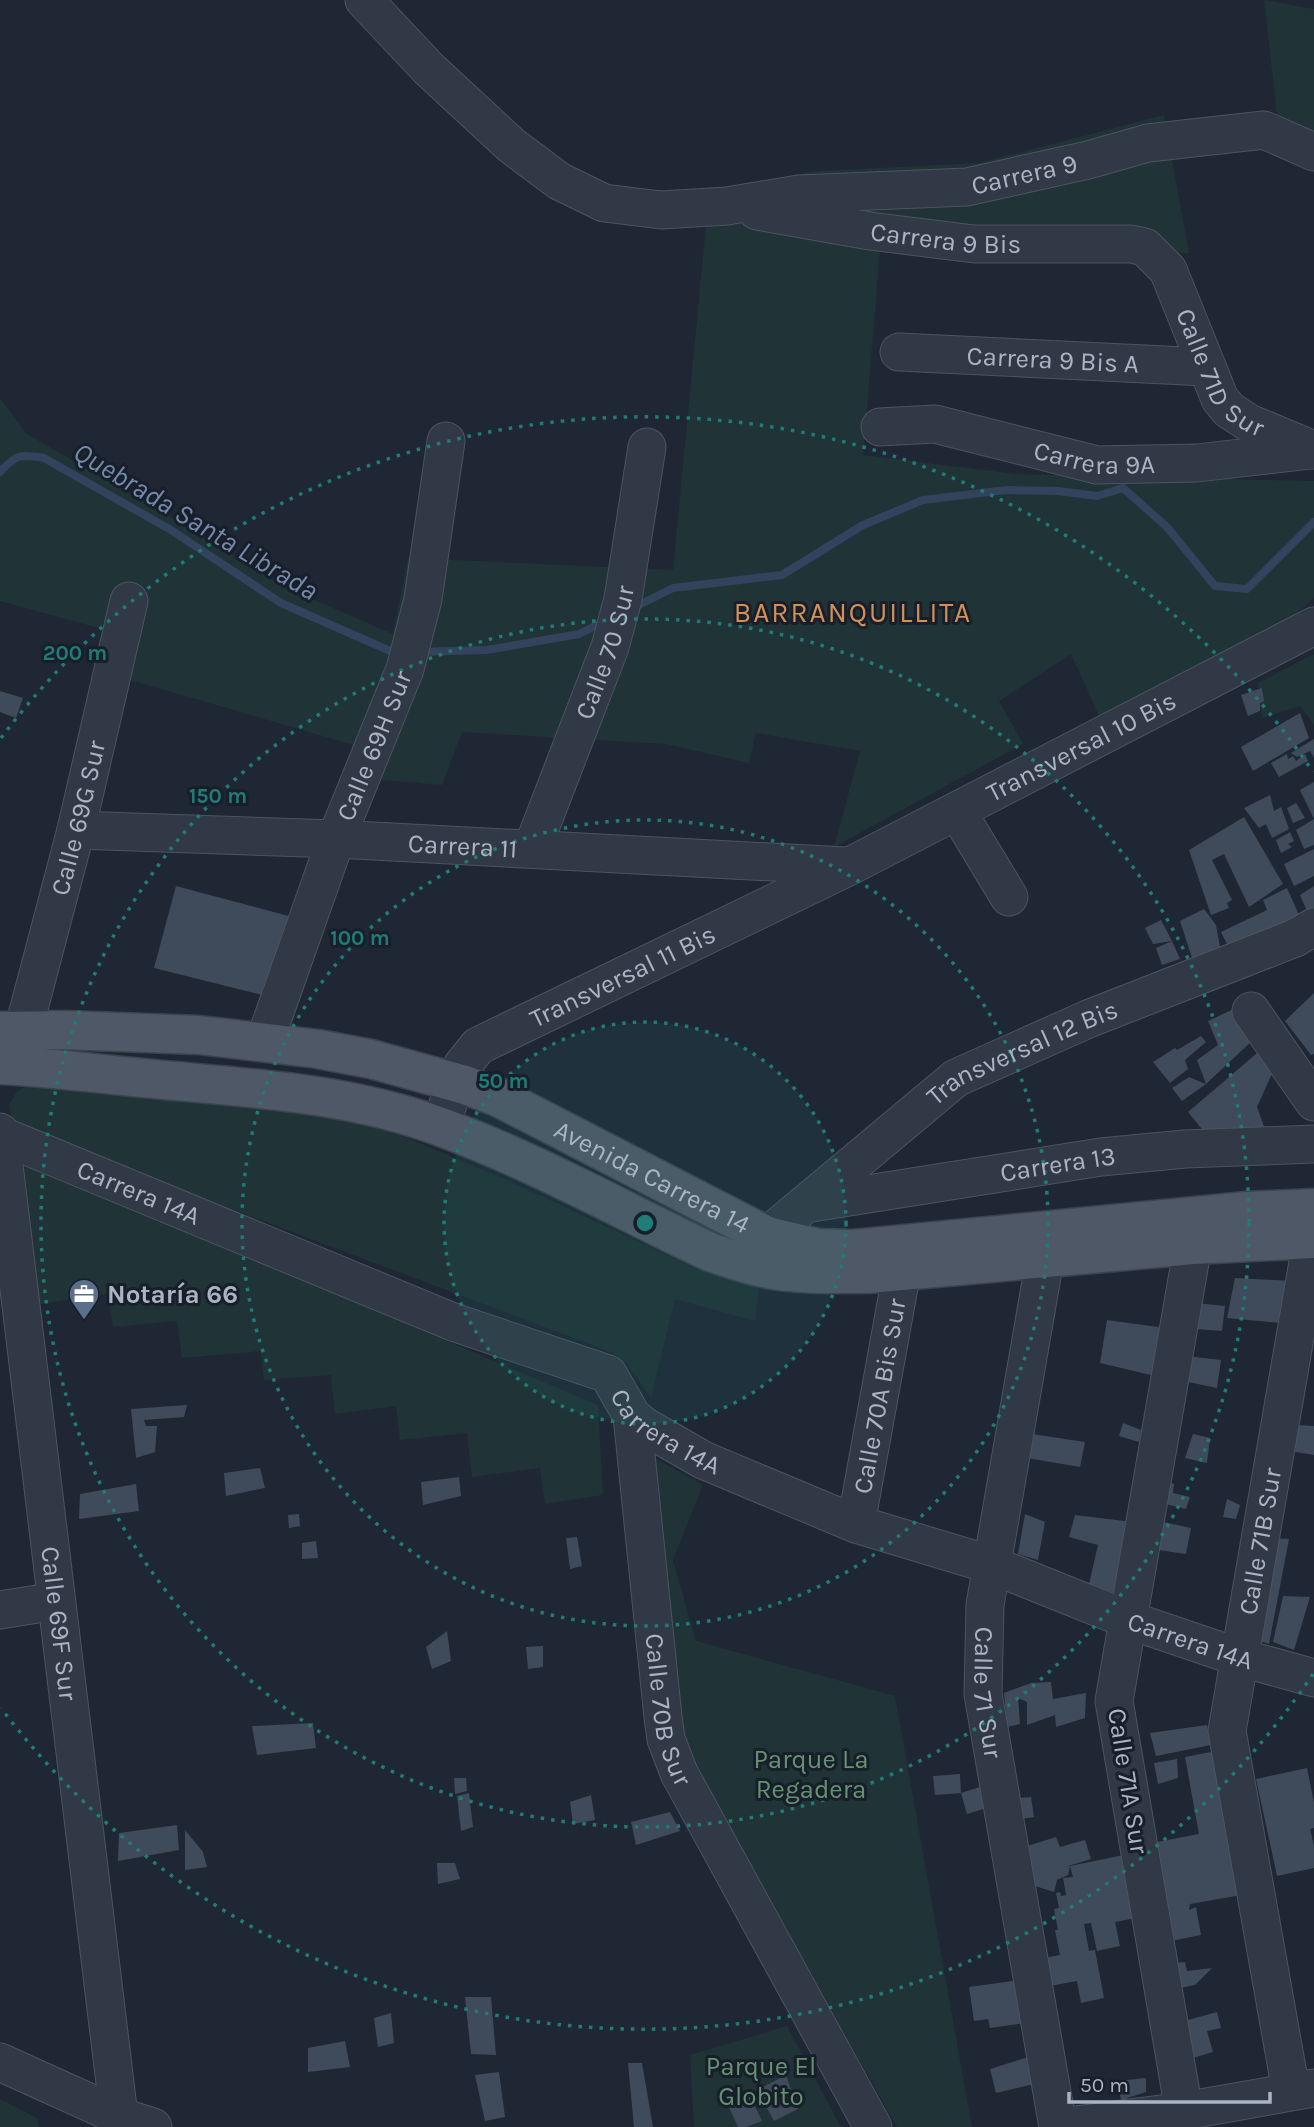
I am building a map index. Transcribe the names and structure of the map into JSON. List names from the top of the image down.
{
  "streets": {
    "main road": ["Avenida Carrera 14"],
    "street": [
      "Carrera 9",
      "Carrera 9 Bis",
      "Carrera 9 Bis A",
      "Calle 71D Sur",
      "Carrera 9A",
      "Calle 70 Sur",
      "Calle 69H Sur",
      "Transversal 10 Bis",
      "Calle 69G Sur",
      "Carrera 11",
      "Transversal 11 Bis",
      "Transversal 12 Bis",
      "Carrera 13",
      "Carrera 14A",
      "Calle 70A Bis Sur",
      "Calle 71B Sur",
      "Calle 69F Sur",
      "Calle 71 Sur",
      "Calle 70B Sur",
      "Calle 71A Sur"
    ]
  },
  "crossings": [
    ["Carrera 9", "Carrera 9 Bis"],
    ["Carrera 9 Bis", "Calle 71D Sur"],
    ["Carrera 9 Bis A", "Calle 71D Sur"],
    ["Calle 71D Sur", "Carrera 9A"],
    ["Calle 70 Sur", "Carrera 11"],
    ["Calle 69H Sur", "Carrera 11"],
    ["Calle 69H Sur", "Avenida Carrera 14"],
    ["Transversal 10 Bis", "Carrera 11"],
    ["Transversal 10 Bis", "Transversal 11 Bis"],
    ["Calle 69G Sur", "Carrera 11"],
    ["Calle 69G Sur", "Avenida Carrera 14"],
    ["Carrera 11", "Transversal 11 Bis"],
    ["Transversal 11 Bis", "Avenida Carrera 14"],
    ["Transversal 12 Bis", "Carrera 13"],
    ["Transversal 12 Bis", "Avenida Carrera 14"],
    ["Avenida Carrera 14", "Calle 70A Bis Sur"],
    ["Avenida Carrera 14", "Calle 71B Sur"],
    ["Avenida Carrera 14", "Calle 71 Sur"],
    ["Avenida Carrera 14", "Calle 71A Sur"],
    ["Carrera 14A", "Calle 70A Bis Sur"],
    ["Carrera 14A", "Calle 71B Sur"],
    ["Carrera 14A", "Calle 69F Sur"],
    ["Carrera 14A", "Calle 71 Sur"],
    ["Carrera 14A", "Calle 70B Sur"],
    ["Carrera 14A", "Calle 71A Sur"]
  ],
  "districts": ["BARRANQUILLITA"],
  "water": ["Quebrada Santa Librada"],
  "parks": ["Parque La Regadera", "Parque El Globito"],
  "places": {
    "office": ["Notaría 66"]
  },
  "scale_bar": "50 m",
  "rings": [
    "200 m",
    "150 m",
    "100 m",
    "50 m"
  ]
}
